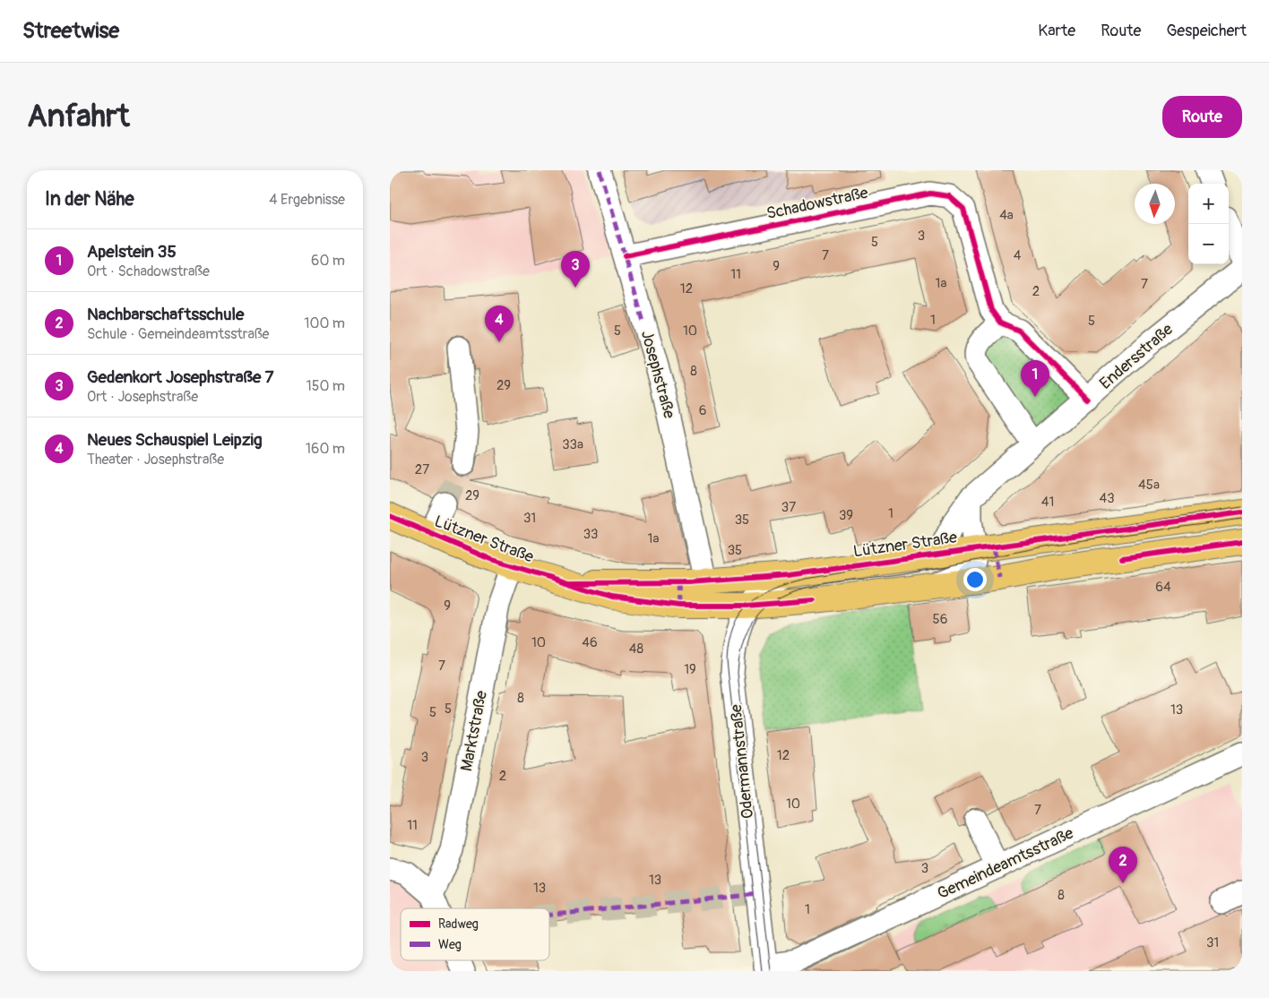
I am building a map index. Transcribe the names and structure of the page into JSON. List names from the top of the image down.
{
  "streets": {
    "main road": ["Lützner Straße"],
    "street": [
      "Schadowstraße",
      "Endersstraße",
      "Josephstraße",
      "Marktstraße",
      "Odermannstraße",
      "Gemeindeamtsstraße"
    ]
  },
  "crossings": [
    ["Schadowstraße", "Josephstraße"],
    ["Endersstraße", "Lützner Straße"],
    ["Josephstraße", "Lützner Straße"],
    ["Lützner Straße", "Marktstraße"],
    ["Lützner Straße", "Odermannstraße"],
    ["Odermannstraße", "Gemeindeamtsstraße"]
  ],
  "house_numbers": [
    "4a",
    "3",
    "5",
    "7",
    "4",
    "9",
    "11",
    "1a",
    "7",
    "12",
    "2",
    "1",
    "5",
    "5",
    "10",
    "8",
    "29",
    "6",
    "33a",
    "27",
    "45a",
    "29",
    "43",
    "41",
    "37",
    "1",
    "39",
    "31",
    "35",
    "33",
    "1a",
    "35",
    "64",
    "9",
    "56",
    "10",
    "46",
    "48",
    "7",
    "19",
    "8",
    "5",
    "13",
    "5",
    "12",
    "3",
    "2",
    "10",
    "7",
    "11",
    "3",
    "13",
    "13",
    "8",
    "1",
    "31"
  ],
  "legend": ["Radweg", "Weg"],
  "north": "bottom",
  "page": {
    "header": "Streetwise",
    "nav": ["Karte", "Route", "Gespeichert"],
    "buttons": "Route",
    "title": "Anfahrt",
    "heading": ["In der Nähe", "4 Ergebnisse"],
    "map_buttons": ["+", "−"],
    "list": [
      {
        "mark": "1",
        "name": "Apelstein 35",
        "note": "Ort · Schadowstraße",
        "value": "60 m"
      },
      {
        "mark": "2",
        "name": "Nachbarschaftsschule",
        "note": "Schule · Gemeindeamtsstraße",
        "value": "100 m"
      },
      {
        "mark": "3",
        "name": "Gedenkort Josephstraße 7",
        "note": "Ort · Josephstraße",
        "value": "150 m"
      },
      {
        "mark": "4",
        "name": "Neues Schauspiel Leipzig",
        "note": "Theater · Josephstraße",
        "value": "160 m"
      }
    ],
    "pins": [
      "3",
      "4",
      "1",
      "2"
    ]
  }
}
